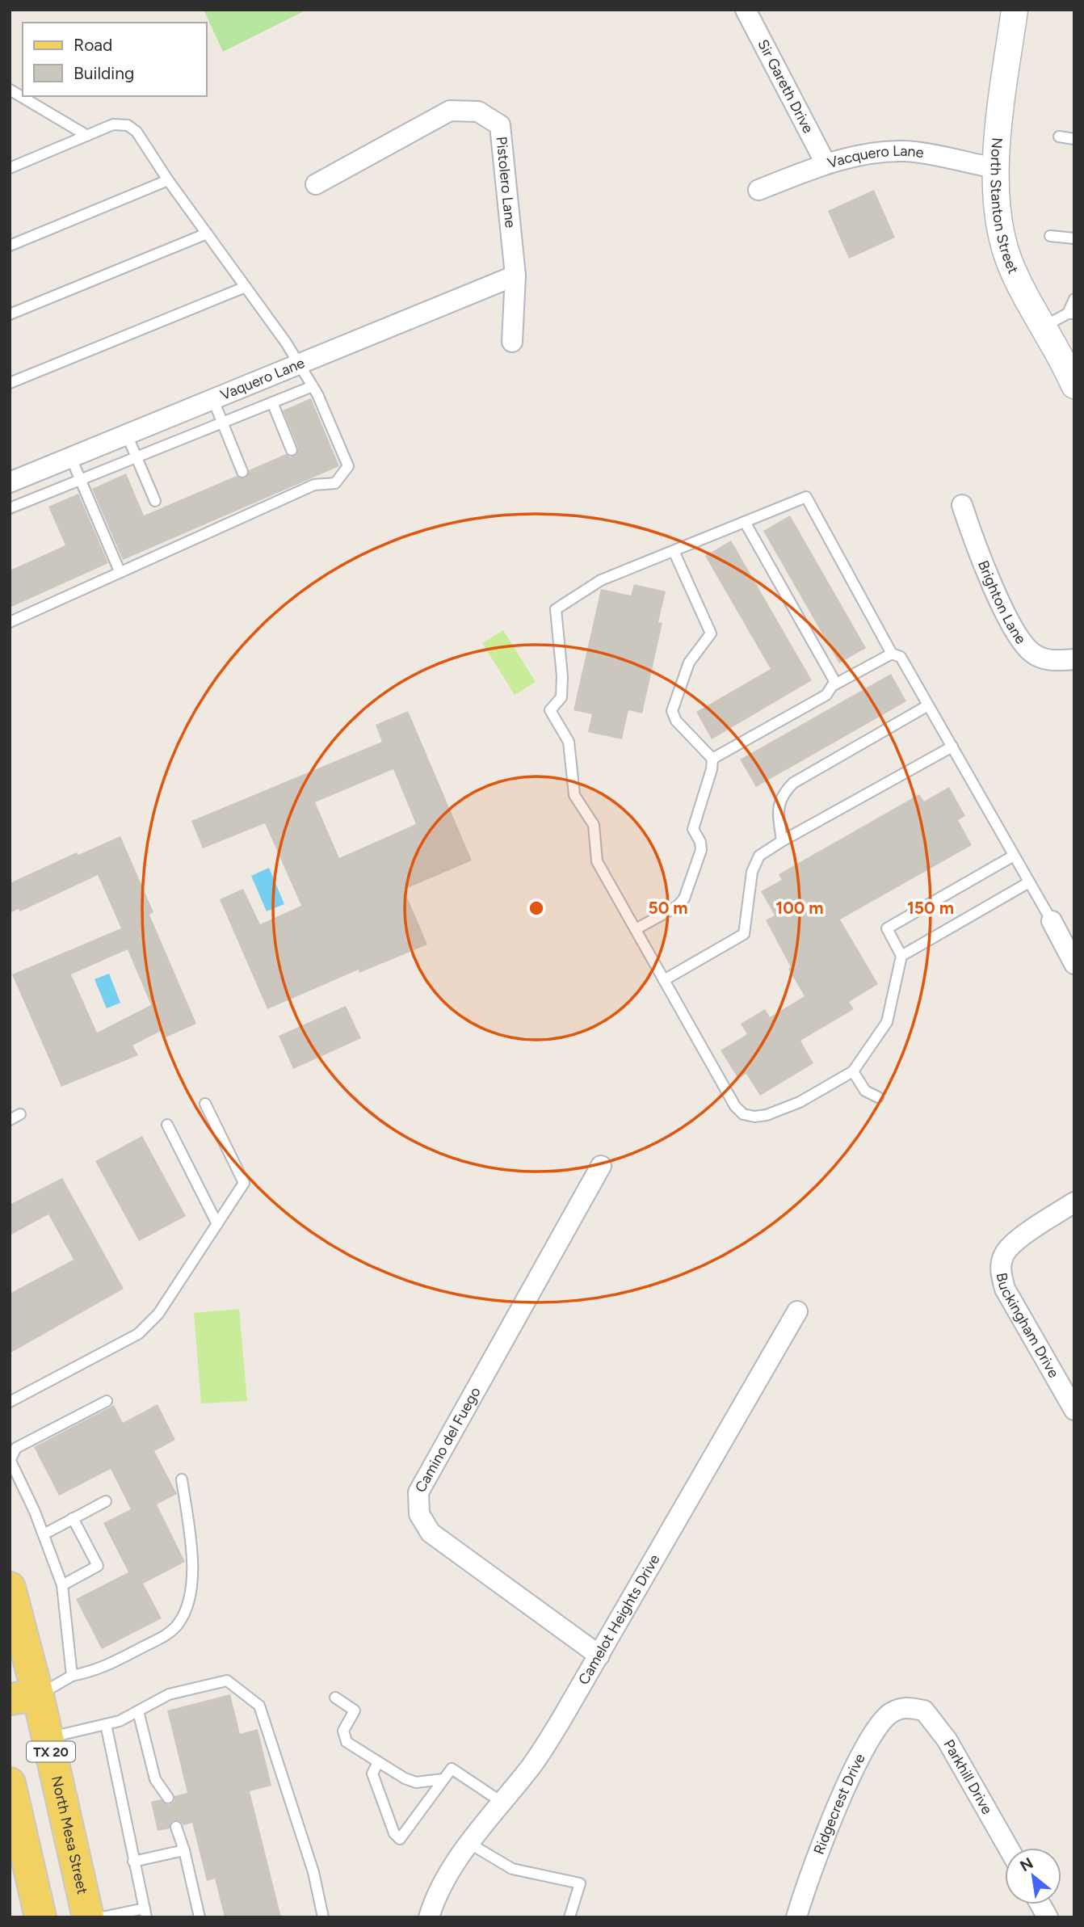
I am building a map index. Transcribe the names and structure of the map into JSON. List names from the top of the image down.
{
  "streets": {
    "main road": ["TX 20", "North Mesa Street"],
    "street": [
      "Sir Gareth Drive",
      "Vacquero Lane",
      "Pistolero Lane",
      "North Stanton Street",
      "Vaquero Lane",
      "Brighton Lane",
      "Buckingham Drive",
      "Camino del Fuego",
      "Camelot Heights Drive",
      "Parkhill Drive",
      "Ridgecrest Drive"
    ]
  },
  "crossings": [
    ["Sir Gareth Drive", "Vacquero Lane"],
    ["Vacquero Lane", "North Stanton Street"],
    ["Pistolero Lane", "Vaquero Lane"],
    ["Camino del Fuego", "Camelot Heights Drive"],
    ["Parkhill Drive", "Ridgecrest Drive"]
  ],
  "legend": ["Road", "Building"],
  "north": "top left",
  "rings": ["50 m", "100 m", "150 m"]
}
